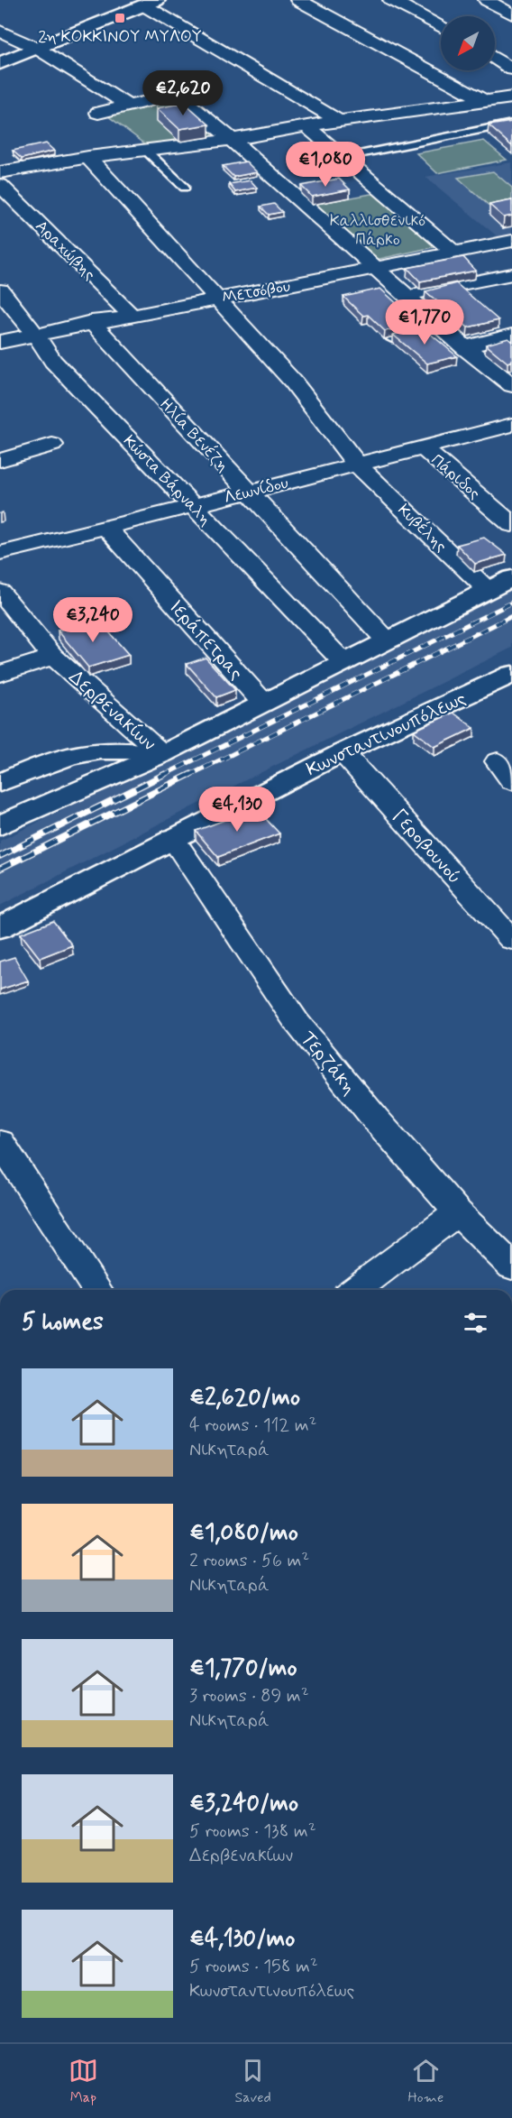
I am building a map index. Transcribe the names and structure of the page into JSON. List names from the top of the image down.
{
  "streets": {
    "street": [
      "Αραχώβης",
      "Μετσόβου",
      "Ηλία Βενέζη",
      "Πάριδος",
      "Κώστα Βάρναλη",
      "Λεωνίδου",
      "Κυβέλης",
      "Ιεράπετρας",
      "Δερβενακίων",
      "Κωνσταντινουπόλεως",
      "Γεροβουνού",
      "Τερζάκη"
    ]
  },
  "crossings": [
    ["Αραχώβης", "Μετσόβου"],
    ["Μετσόβου", "Ηλία Βενέζη"],
    ["Μετσόβου", "Κώστα Βάρναλη"],
    ["Μετσόβου", "Κυβέλης"],
    ["Ηλία Βενέζη", "Λεωνίδου"],
    ["Πάριδος", "Λεωνίδου"],
    ["Κώστα Βάρναλη", "Λεωνίδου"],
    ["Λεωνίδου", "Κυβέλης"],
    ["Λεωνίδου", "Ιεράπετρας"],
    ["Κωνσταντινουπόλεως", "Γεροβουνού"],
    ["Κωνσταντινουπόλεως", "Τερζάκη"]
  ],
  "parks": ["Καλλισθενικό Πάρκο"],
  "places": {
    "transit": ["2η ΚΟΚΚΙΝΟΥ ΜΥΛΟΥ"]
  },
  "north": "bottom left",
  "page": {
    "price": [
      "€2,620",
      "€1,080",
      "€1,770",
      "€3,240",
      "€4,130"
    ],
    "heading": "5 homes",
    "list": [
      {
        "name": "€2,620/mo",
        "note": "4 rooms · 112 m² · Νικηταρά"
      },
      {
        "name": "€1,080/mo",
        "note": "2 rooms · 56 m² · Νικηταρά"
      },
      {
        "name": "€1,770/mo",
        "note": "3 rooms · 89 m² · Νικηταρά"
      },
      {
        "name": "€3,240/mo",
        "note": "5 rooms · 138 m² · Δερβενακίων"
      },
      {
        "name": "€4,130/mo",
        "note": "5 rooms · 158 m² · Κωνσταντινουπόλεως"
      }
    ],
    "tabs": ["Map", "Saved", "Home"]
  }
}
